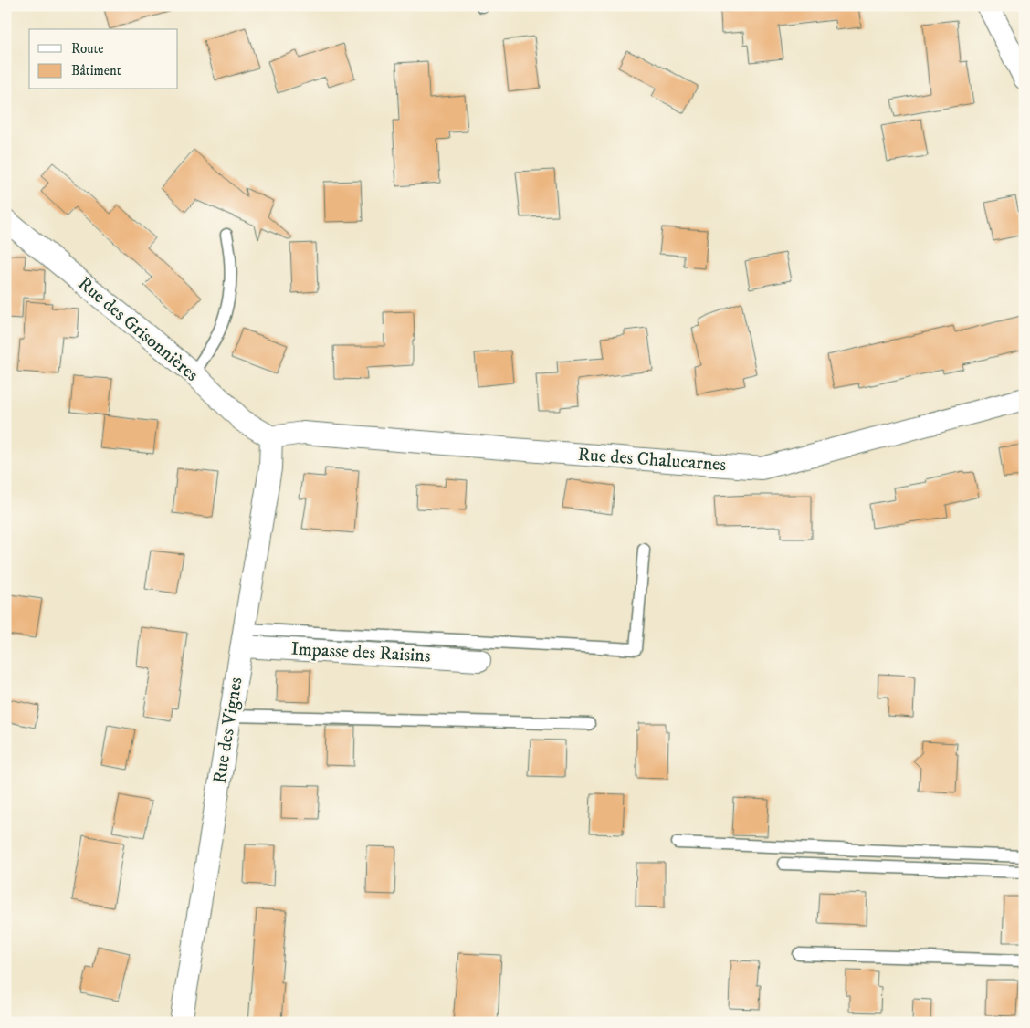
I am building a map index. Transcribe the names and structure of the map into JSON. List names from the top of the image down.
{
  "streets": {
    "street": [
      "Rue des Grisonnières",
      "Rue des Chalucarnes",
      "Impasse des Raisins",
      "Rue des Vignes"
    ]
  },
  "crossings": [
    ["Rue des Grisonnières", "Rue des Chalucarnes"],
    ["Rue des Grisonnières", "Rue des Vignes"],
    ["Rue des Chalucarnes", "Rue des Vignes"],
    ["Impasse des Raisins", "Rue des Vignes"]
  ],
  "legend": ["Route", "Bâtiment"]
}
